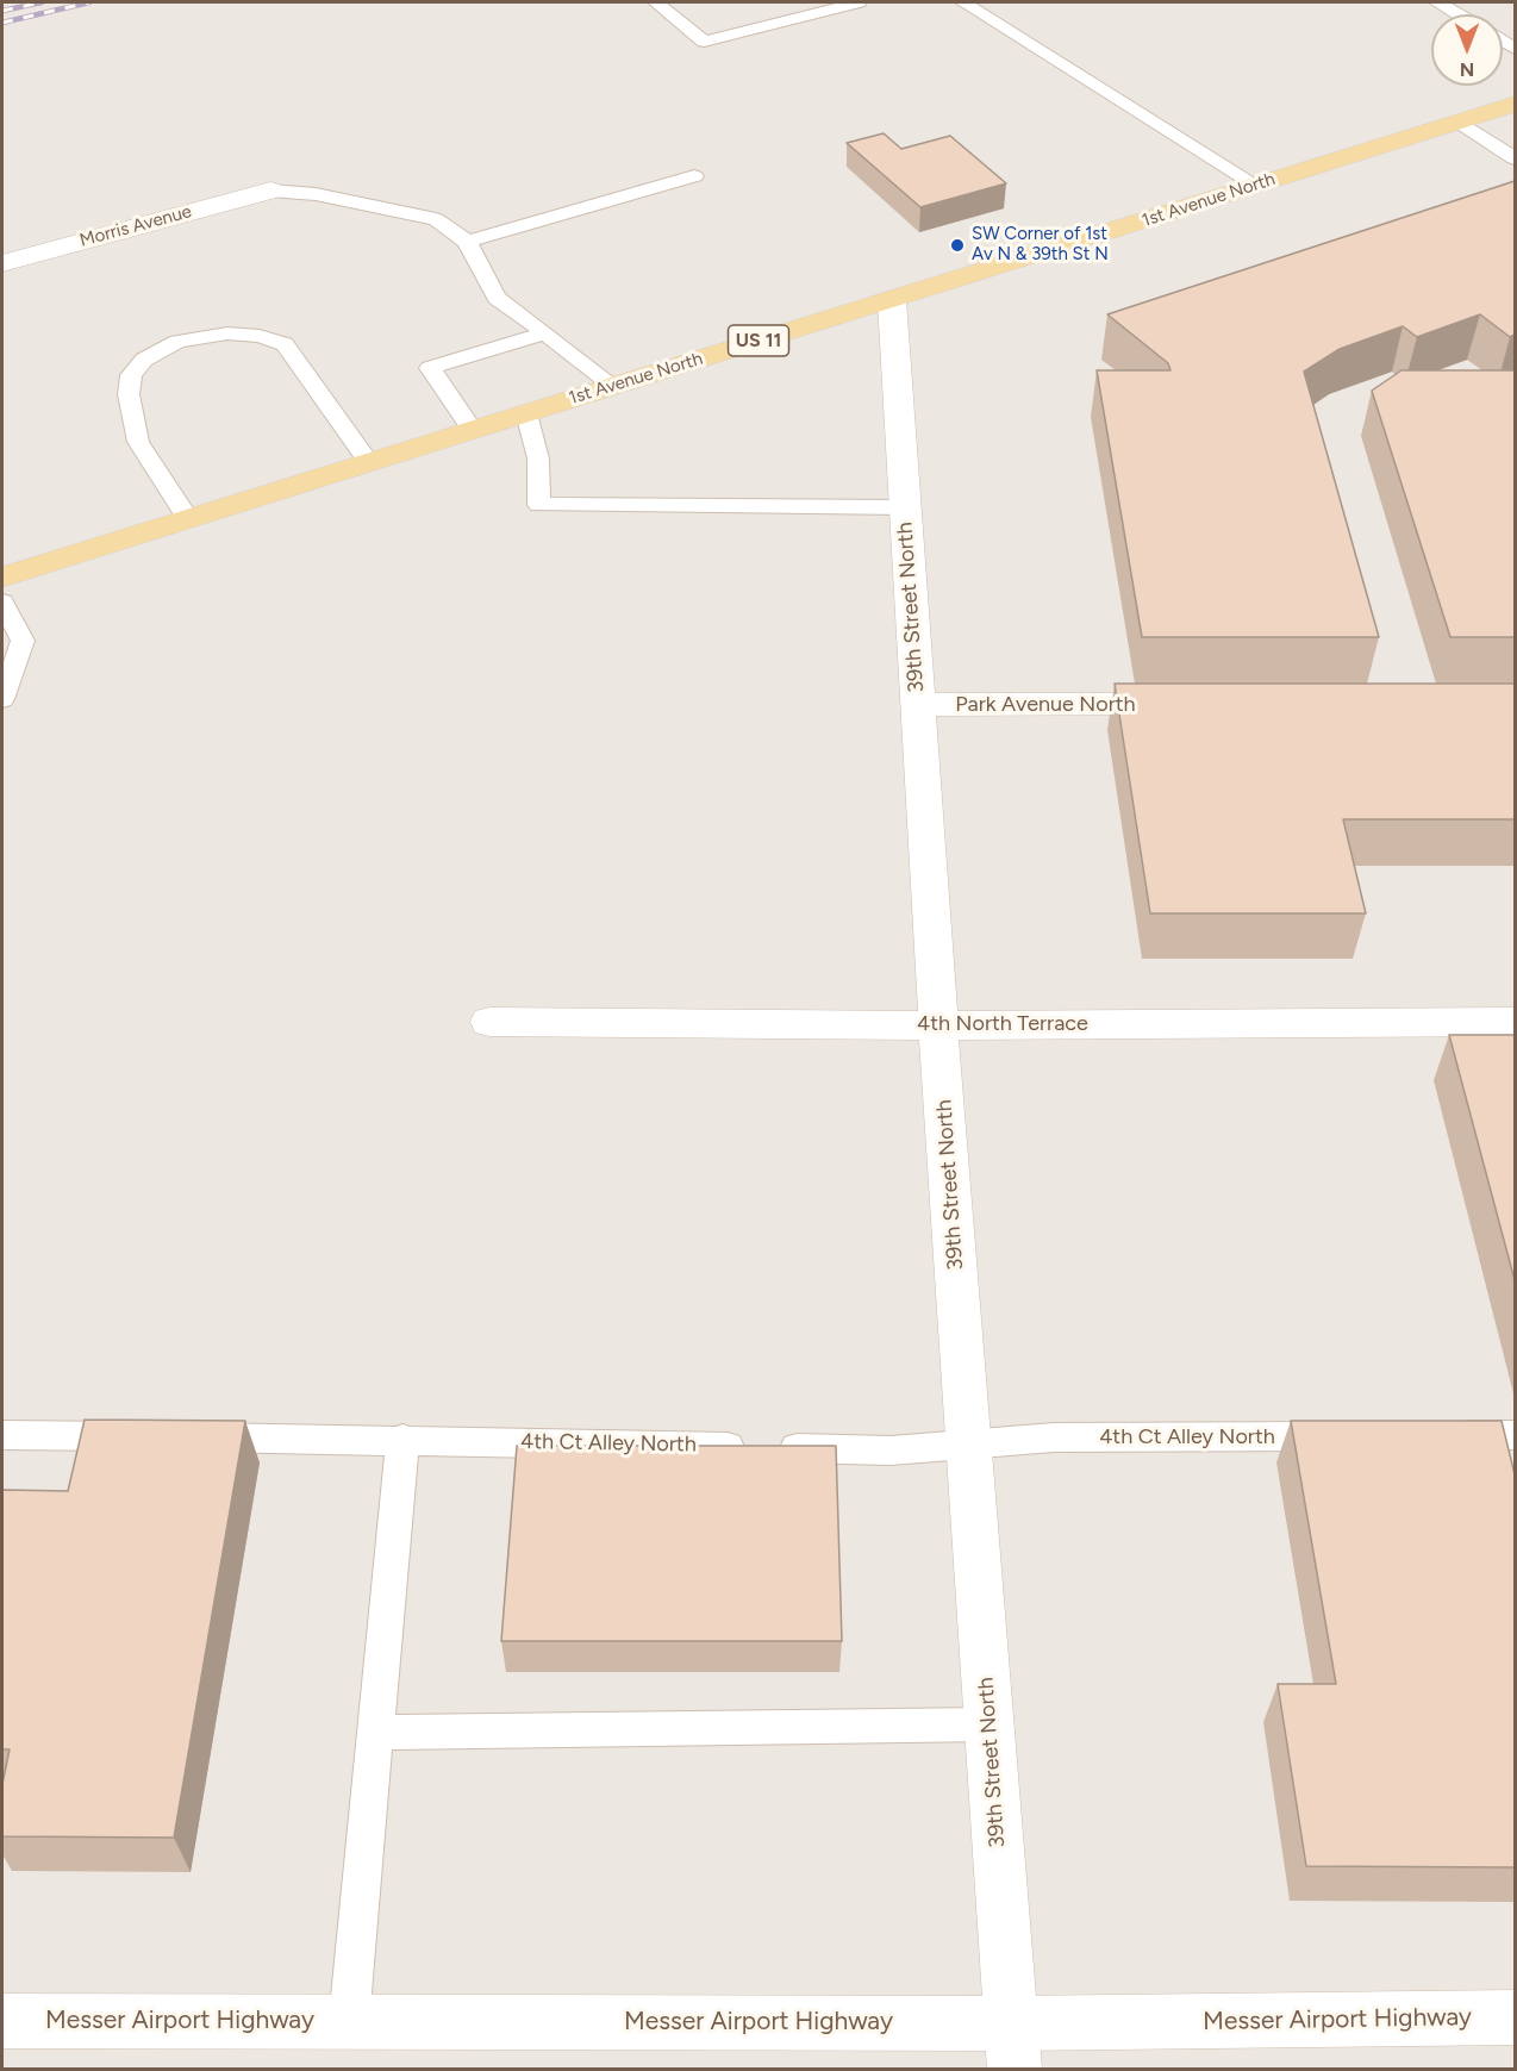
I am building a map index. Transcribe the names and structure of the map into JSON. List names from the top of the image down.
{
  "streets": {
    "main road": ["1st Avenue North", "US 11"],
    "street": [
      "Morris Avenue",
      "39th Street North",
      "Park Avenue North",
      "4th North Terrace",
      "Messer Airport Highway"
    ],
    "lane": ["4th Ct Alley North"]
  },
  "crossings": [
    ["1st Avenue North", "39th Street North"],
    ["39th Street North", "Park Avenue North"],
    ["39th Street North", "4th North Terrace"],
    ["39th Street North", "4th Ct Alley North"],
    ["39th Street North", "Messer Airport Highway"]
  ],
  "places": ["SW Corner of 1st Av N & 39th St N"],
  "north": "bottom"
}
